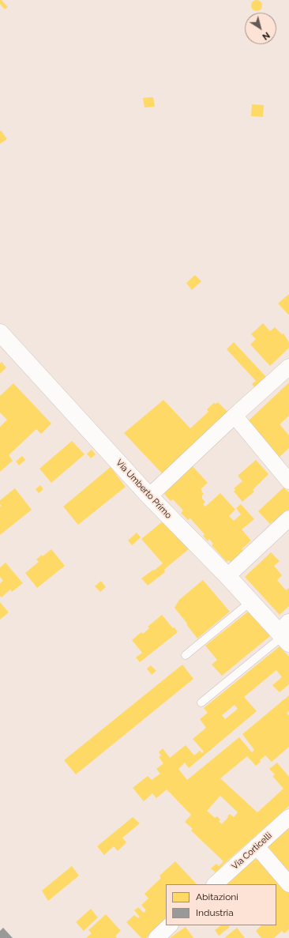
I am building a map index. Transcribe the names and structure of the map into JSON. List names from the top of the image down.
{
  "streets": {
    "main road": ["Via Umberto Primo"],
    "street": ["Via Corticelli"]
  },
  "legend": ["Abitazioni", "Industria"],
  "north": "bottom right"
}
